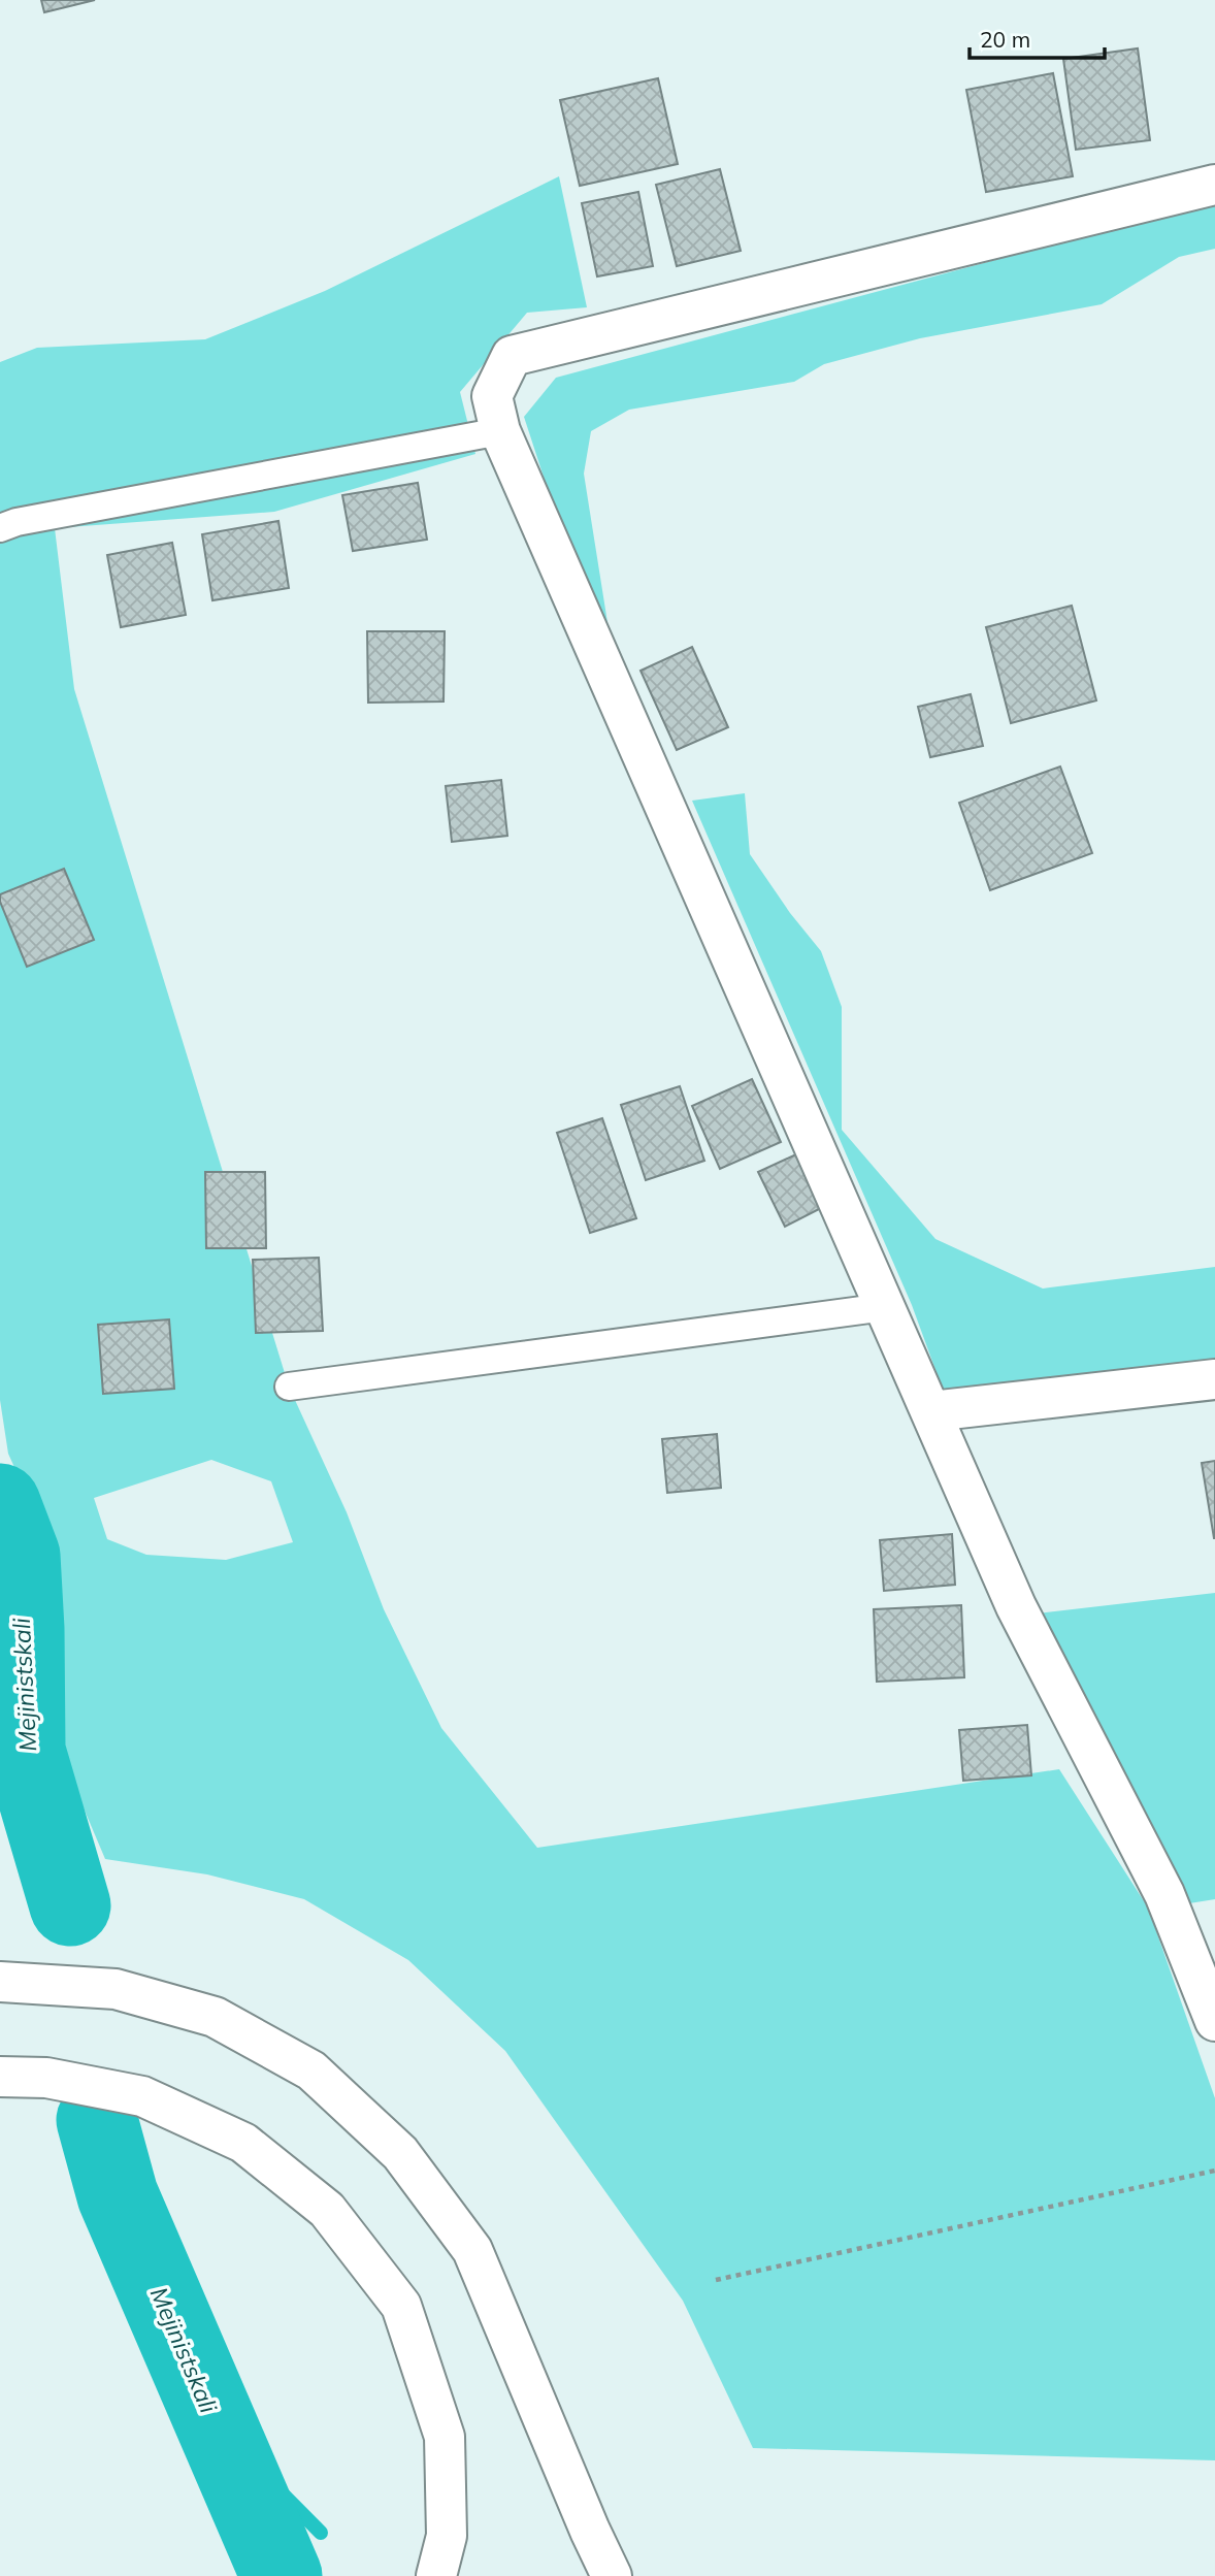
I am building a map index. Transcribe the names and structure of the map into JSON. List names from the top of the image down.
{
  "water": ["Mejinistskali"],
  "scale_bar": "20 m"
}
